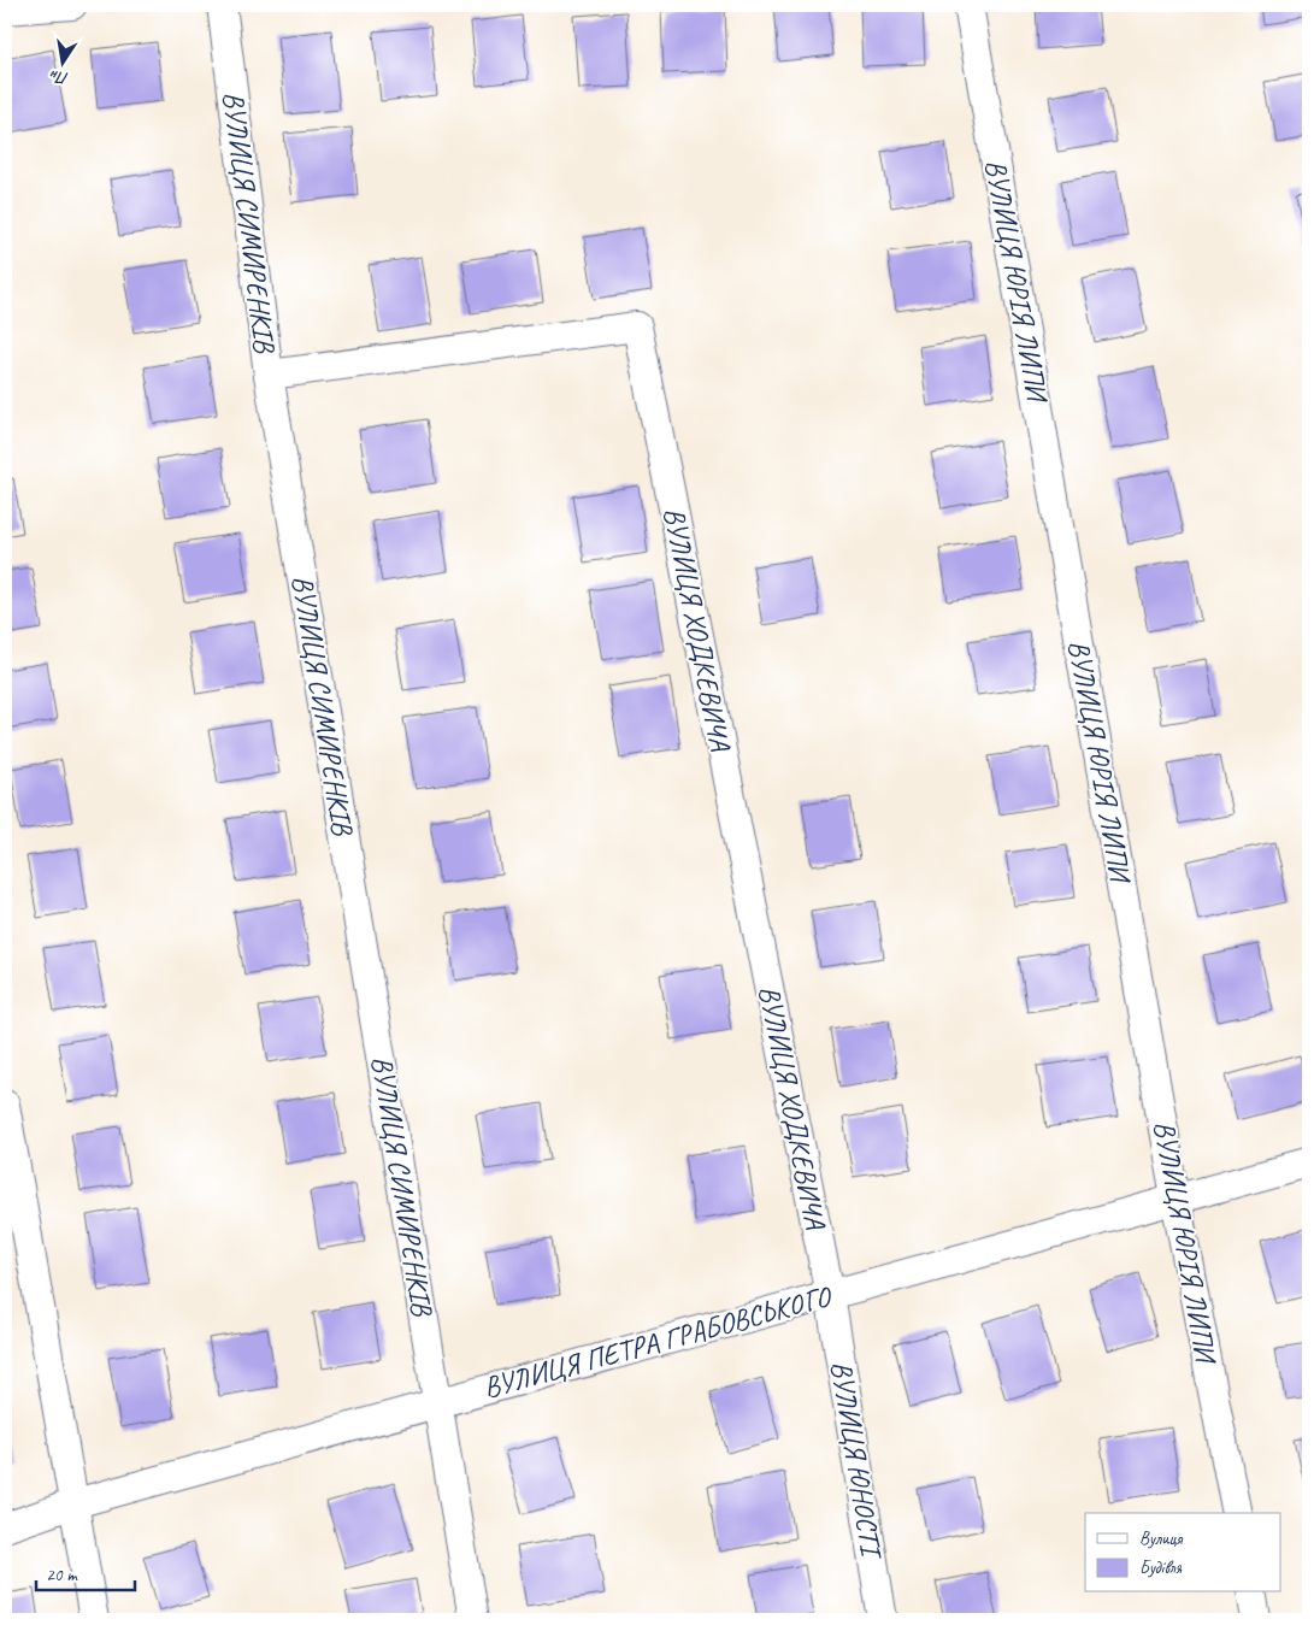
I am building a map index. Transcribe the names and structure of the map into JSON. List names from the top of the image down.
{
  "streets": {
    "street": [
      "ВУЛИЦЯ СИМИРЕНКІВ",
      "ВУЛИЦЯ ЮРІЯ ЛИПИ",
      "ВУЛИЦЯ ХОДКЕВИЧА",
      "ВУЛИЦЯ ПЕТРА ГРАБОВСЬКОГО",
      "ВУЛИЦЯ ЮНОСТІ"
    ]
  },
  "crossings": [
    ["ВУЛИЦЯ СИМИРЕНКІВ", "ВУЛИЦЯ ХОДКЕВИЧА"],
    ["ВУЛИЦЯ СИМИРЕНКІВ", "ВУЛИЦЯ ПЕТРА ГРАБОВСЬКОГО"],
    ["ВУЛИЦЯ ЮРІЯ ЛИПИ", "ВУЛИЦЯ ПЕТРА ГРАБОВСЬКОГО"],
    ["ВУЛИЦЯ ХОДКЕВИЧА", "ВУЛИЦЯ ПЕТРА ГРАБОВСЬКОГО"],
    ["ВУЛИЦЯ ХОДКЕВИЧА", "ВУЛИЦЯ ЮНОСТІ"],
    ["ВУЛИЦЯ ПЕТРА ГРАБОВСЬКОГО", "ВУЛИЦЯ ЮНОСТІ"]
  ],
  "legend": ["Вулиця", "Будівля"],
  "scale_bar": "20 m",
  "north": "bottom"
}
